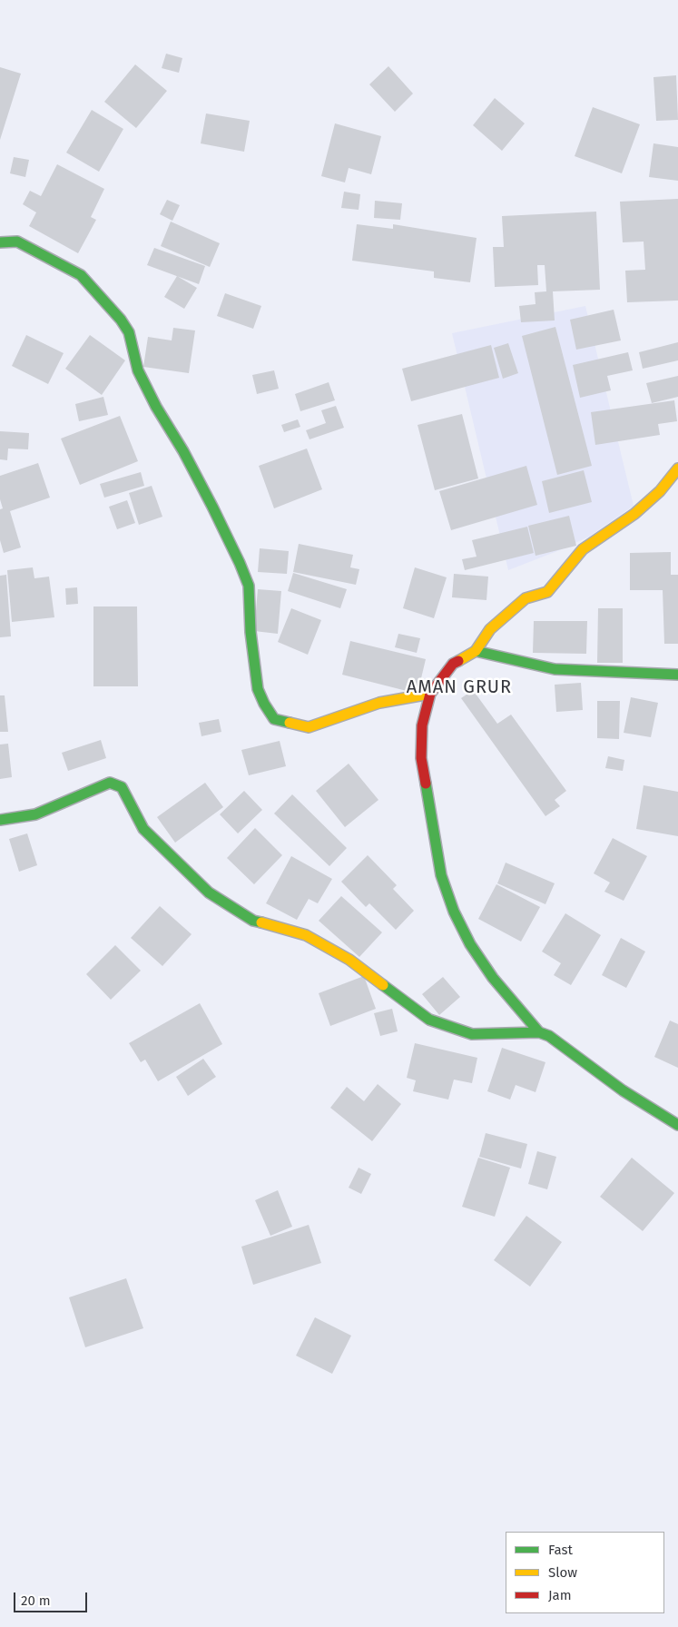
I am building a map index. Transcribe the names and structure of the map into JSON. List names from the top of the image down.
{
  "districts": ["AMAN GRUR"],
  "legend": ["Fast", "Slow", "Jam"],
  "scale_bar": "20 m"
}
